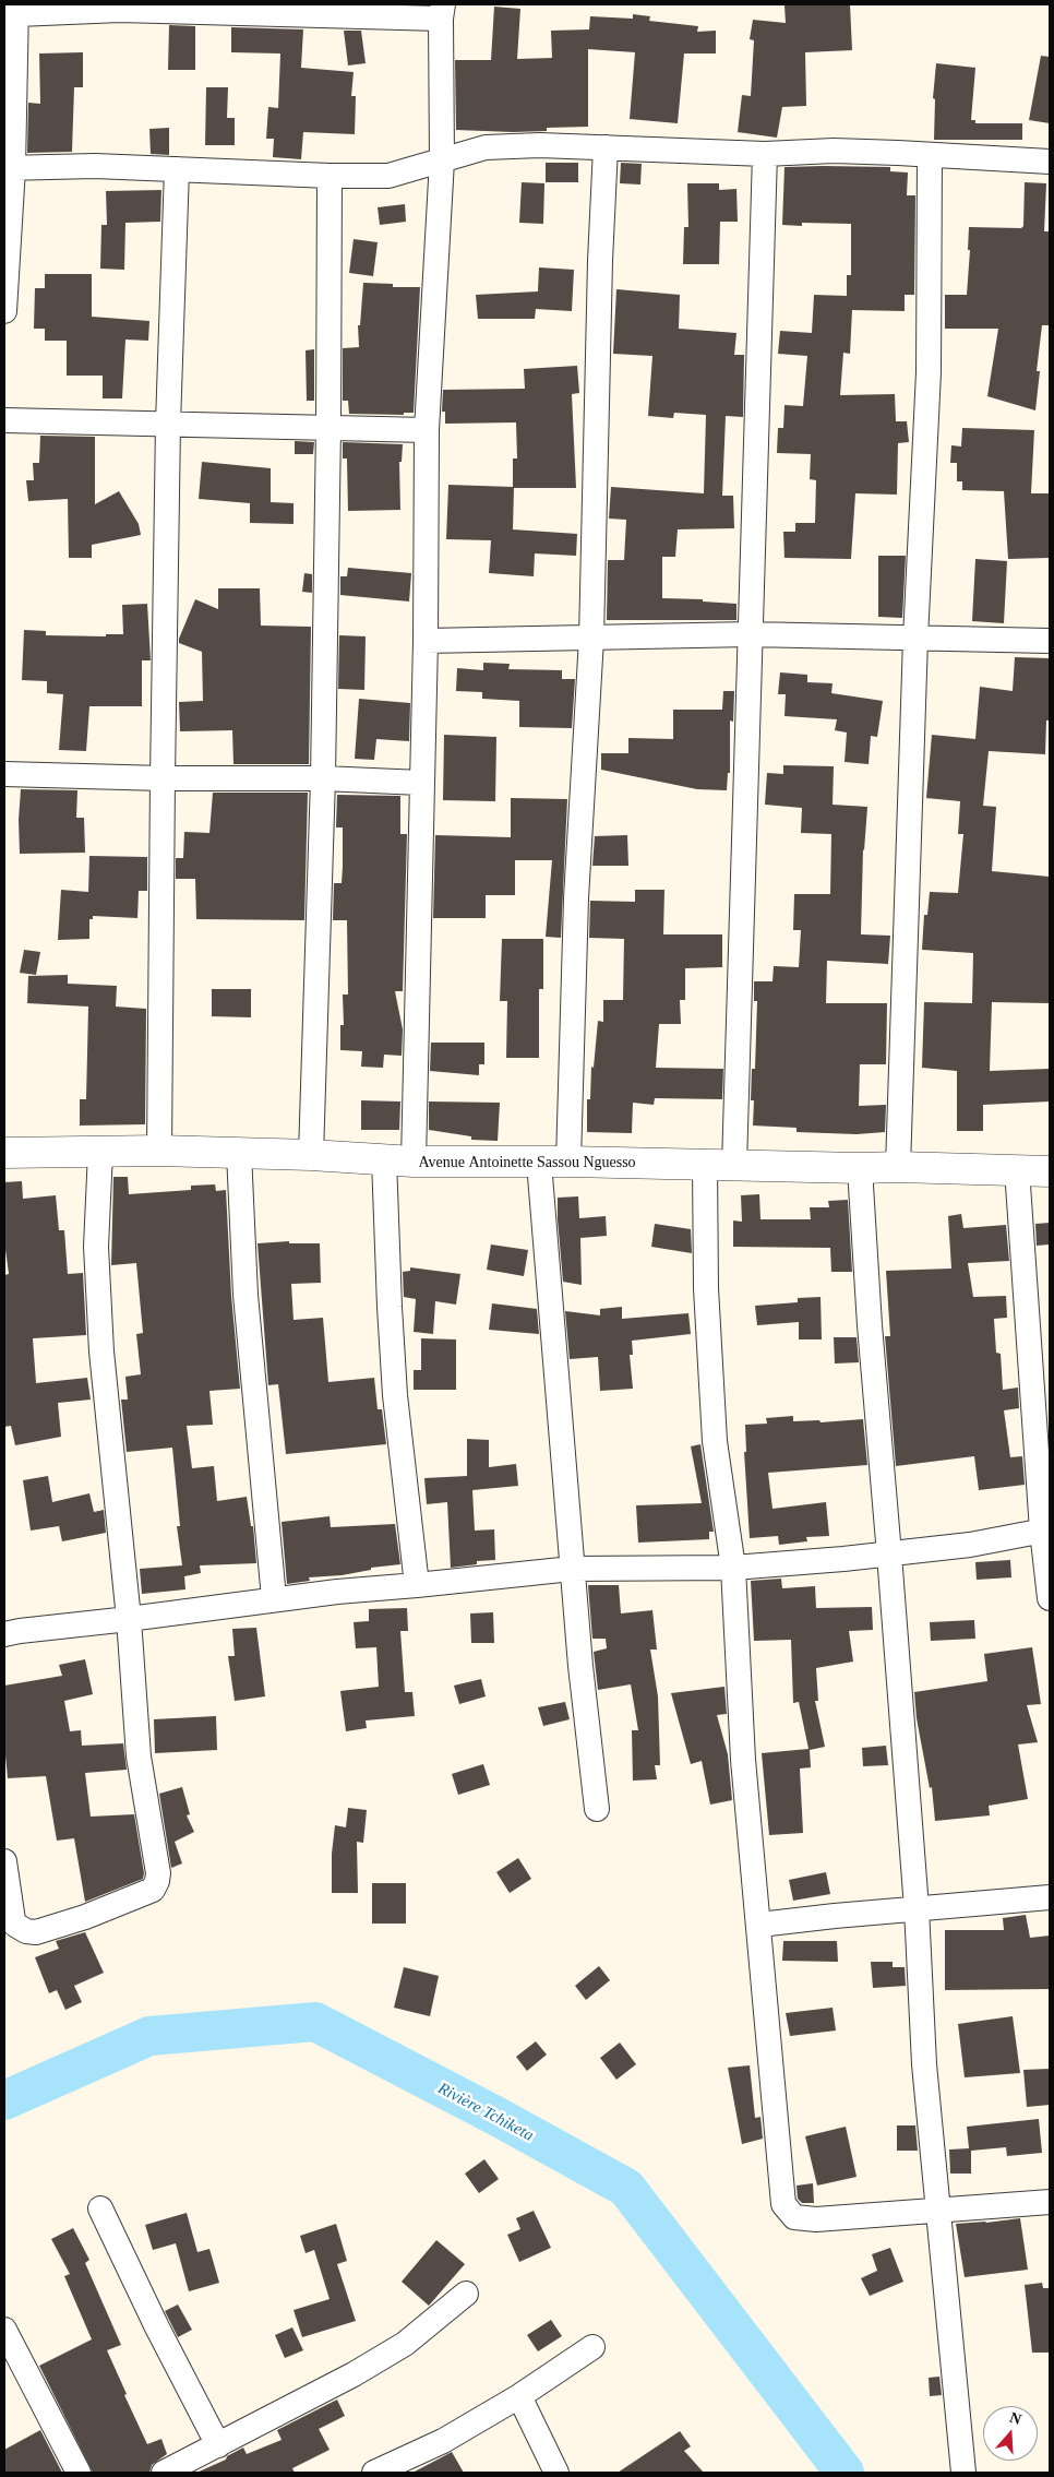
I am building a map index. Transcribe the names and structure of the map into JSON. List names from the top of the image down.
{
  "streets": {
    "street": ["Avenue Antoinette Sassou Nguesso"]
  },
  "water": ["Rivière Tchiketa"],
  "north": "top"
}
